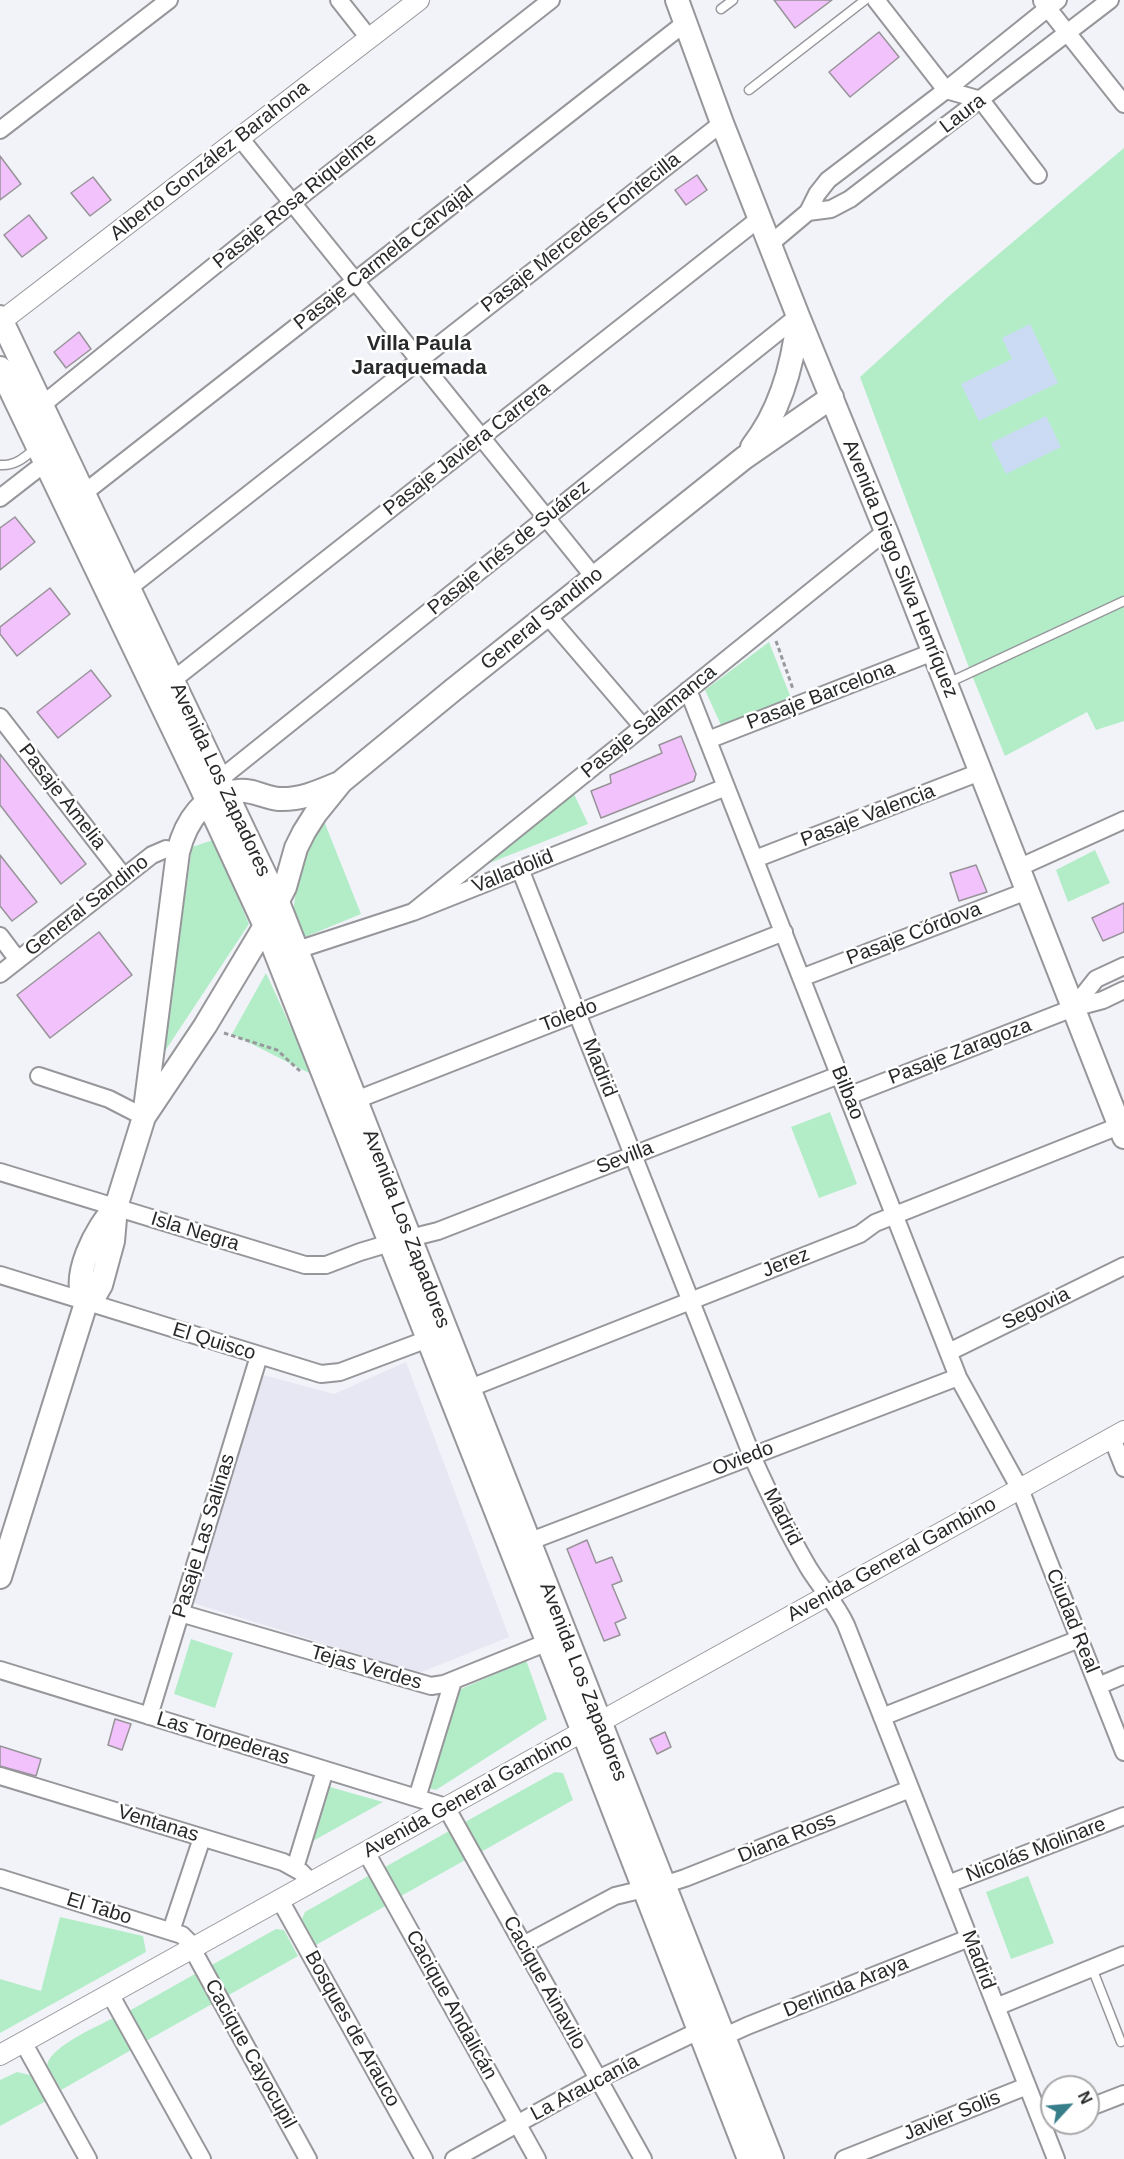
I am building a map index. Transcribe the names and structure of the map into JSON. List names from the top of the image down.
{
  "streets": {
    "main road": ["Avenida Diego Silva Henríquez", "General Sandino", "Avenida Los Zapadores"],
    "street": [
      "Laura",
      "Alberto González Barahona",
      "Pasaje Rosa Riquelme",
      "Pasaje Mercedes Fontecilla",
      "Pasaje Carmela Carvajal",
      "Pasaje Javiera Carrera",
      "Pasaje Inés de Suárez",
      "Pasaje Barcelona",
      "Pasaje Salamanca",
      "Pasaje Amelia",
      "Pasaje Valencia",
      "Valladolid",
      "Pasaje Córdova",
      "Toledo",
      "Pasaje Zaragoza",
      "Madrid",
      "Bilbao",
      "Sevilla",
      "Isla Negra",
      "Jerez",
      "Segovia",
      "El Quisco",
      "Oviedo",
      "Pasaje Las Salinas",
      "Avenida General Gambino",
      "Ciudad Real",
      "Tejas Verdes",
      "Las Torpederas",
      "Ventanas",
      "Diana Ross",
      "Nicolás Molinare",
      "El Tabo",
      "Cacique Ainavilo",
      "Derlinda Araya",
      "Cacique Andalicán",
      "Bosques de Arauco",
      "Cacique Cayocupil",
      "La Araucanía",
      "Javier Solis"
    ]
  },
  "crossings": [
    ["Laura", "Avenida Diego Silva Henríquez"],
    ["Alberto González Barahona", "Avenida Los Zapadores"],
    ["Pasaje Rosa Riquelme", "Avenida Los Zapadores"],
    ["Pasaje Mercedes Fontecilla", "Avenida Diego Silva Henríquez"],
    ["Pasaje Mercedes Fontecilla", "Avenida Los Zapadores"],
    ["Pasaje Carmela Carvajal", "Avenida Diego Silva Henríquez"],
    ["Pasaje Carmela Carvajal", "Avenida Los Zapadores"],
    ["Pasaje Javiera Carrera", "Avenida Diego Silva Henríquez"],
    ["Pasaje Javiera Carrera", "Avenida Los Zapadores"],
    ["Pasaje Inés de Suárez", "Avenida Diego Silva Henríquez"],
    ["Pasaje Inés de Suárez", "General Sandino"],
    ["Pasaje Inés de Suárez", "Avenida Los Zapadores"],
    ["Avenida Diego Silva Henríquez", "General Sandino"],
    ["Avenida Diego Silva Henríquez", "Pasaje Barcelona"],
    ["Avenida Diego Silva Henríquez", "Pasaje Salamanca"],
    ["Avenida Diego Silva Henríquez", "Pasaje Valencia"],
    ["Avenida Diego Silva Henríquez", "Pasaje Córdova"],
    ["Avenida Diego Silva Henríquez", "Pasaje Zaragoza"],
    ["Avenida Diego Silva Henríquez", "Jerez"],
    ["General Sandino", "Avenida Los Zapadores"],
    ["General Sandino", "Pasaje Amelia"],
    ["Pasaje Barcelona", "Bilbao"],
    ["Pasaje Salamanca", "Valladolid"],
    ["Pasaje Salamanca", "Bilbao"],
    ["Avenida Los Zapadores", "Valladolid"],
    ["Avenida Los Zapadores", "Toledo"],
    ["Avenida Los Zapadores", "Sevilla"],
    ["Avenida Los Zapadores", "Isla Negra"],
    ["Avenida Los Zapadores", "Jerez"],
    ["Avenida Los Zapadores", "El Quisco"],
    ["Avenida Los Zapadores", "Oviedo"],
    ["Avenida Los Zapadores", "Avenida General Gambino"],
    ["Avenida Los Zapadores", "Tejas Verdes"],
    ["Avenida Los Zapadores", "Diana Ross"],
    ["Avenida Los Zapadores", "Derlinda Araya"],
    ["Avenida Los Zapadores", "La Araucanía"],
    ["Pasaje Valencia", "Bilbao"],
    ["Valladolid", "Madrid"],
    ["Valladolid", "Bilbao"],
    ["Pasaje Córdova", "Bilbao"],
    ["Toledo", "Madrid"],
    ["Toledo", "Bilbao"],
    ["Pasaje Zaragoza", "Bilbao"],
    ["Madrid", "Sevilla"],
    ["Madrid", "Jerez"],
    ["Madrid", "Oviedo"],
    ["Madrid", "Avenida General Gambino"],
    ["Madrid", "Diana Ross"],
    ["Madrid", "Nicolás Molinare"],
    ["Madrid", "Derlinda Araya"],
    ["Madrid", "Javier Solis"],
    ["Bilbao", "Sevilla"],
    ["Bilbao", "Jerez"],
    ["Bilbao", "Segovia"],
    ["Bilbao", "Oviedo"],
    ["Bilbao", "Avenida General Gambino"],
    ["Bilbao", "Ciudad Real"],
    ["Sevilla", "Isla Negra"],
    ["El Quisco", "Pasaje Las Salinas"],
    ["Pasaje Las Salinas", "Tejas Verdes"],
    ["Pasaje Las Salinas", "Las Torpederas"],
    ["Avenida General Gambino", "Ciudad Real"],
    ["Avenida General Gambino", "Las Torpederas"],
    ["Avenida General Gambino", "Ventanas"],
    ["Avenida General Gambino", "El Tabo"],
    ["Avenida General Gambino", "Cacique Ainavilo"],
    ["Avenida General Gambino", "Cacique Andalicán"],
    ["Avenida General Gambino", "Bosques de Arauco"],
    ["Avenida General Gambino", "Cacique Cayocupil"],
    ["Las Torpederas", "Cacique Ainavilo"],
    ["Diana Ross", "Cacique Ainavilo"],
    ["El Tabo", "Cacique Cayocupil"],
    ["Cacique Ainavilo", "La Araucanía"],
    ["Derlinda Araya", "La Araucanía"],
    ["Cacique Andalicán", "La Araucanía"]
  ],
  "districts": ["Villa Paula Jaraquemada"],
  "north": "top right"
}
